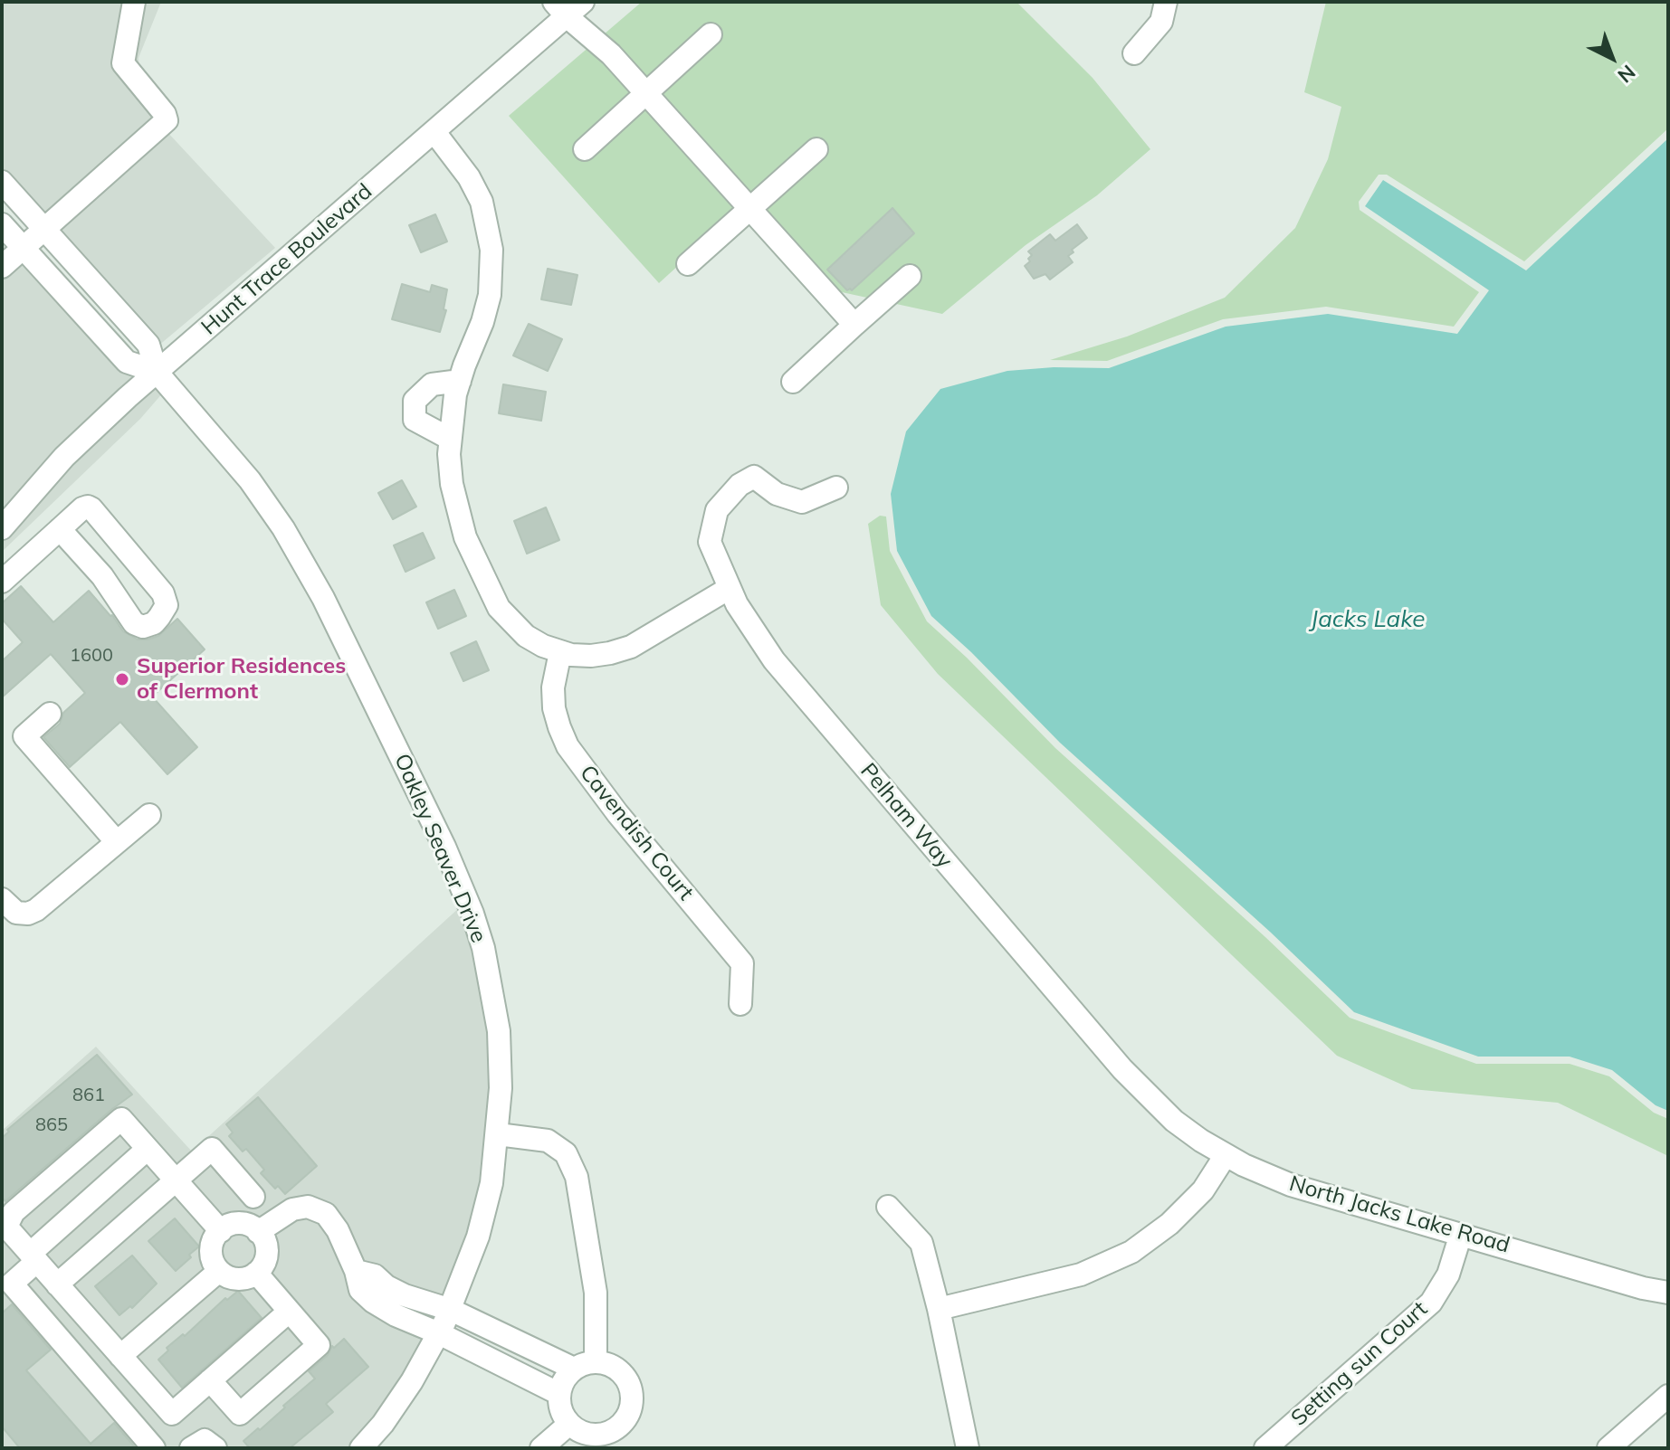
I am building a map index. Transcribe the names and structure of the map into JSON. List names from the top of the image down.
{
  "streets": {
    "street": [
      "Hunt Trace Boulevard",
      "Pelham Way",
      "Cavendish Court",
      "Oakley Seaver Drive",
      "North Jacks Lake Road",
      "Setting sun Court"
    ]
  },
  "crossings": [
    ["Hunt Trace Boulevard", "Oakley Seaver Drive"],
    ["Pelham Way", "North Jacks Lake Road"],
    ["North Jacks Lake Road", "Setting sun Court"]
  ],
  "water": ["Jacks Lake"],
  "places": ["Superior Residences of Clermont"],
  "house_numbers": ["1600", "861", "865"],
  "north": "bottom right"
}
